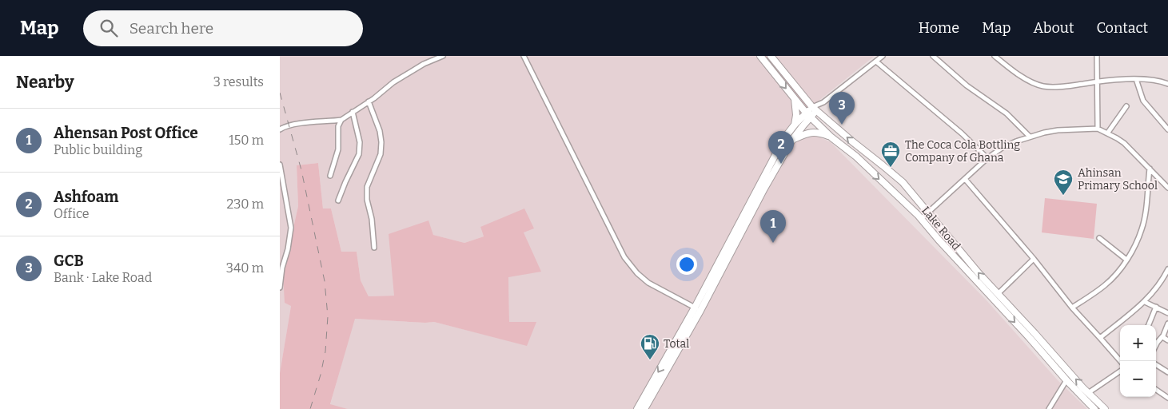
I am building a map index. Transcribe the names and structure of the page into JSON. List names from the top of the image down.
{
  "streets": {
    "main road": ["Lake Road"]
  },
  "places": {
    "office": ["The Coca Cola Bottling Company of Ghana"],
    "school or university": ["Ahinsan Primary School"],
    "fuel station": ["Total"]
  },
  "page": {
    "header": "Map",
    "search": "Search here",
    "nav": [
      "Home",
      "Map",
      "About",
      "Contact"
    ],
    "heading": ["Nearby", "3 results"],
    "pins": ["3", "2", "1"],
    "list": [
      {
        "mark": "1",
        "name": "Ahensan Post Office",
        "note": "Public building",
        "value": "150 m"
      },
      {
        "mark": "2",
        "name": "Ashfoam",
        "note": "Office",
        "value": "230 m"
      },
      {
        "mark": "3",
        "name": "GCB",
        "note": "Bank · Lake Road",
        "value": "340 m"
      }
    ],
    "map_buttons": ["+", "−"]
  }
}
